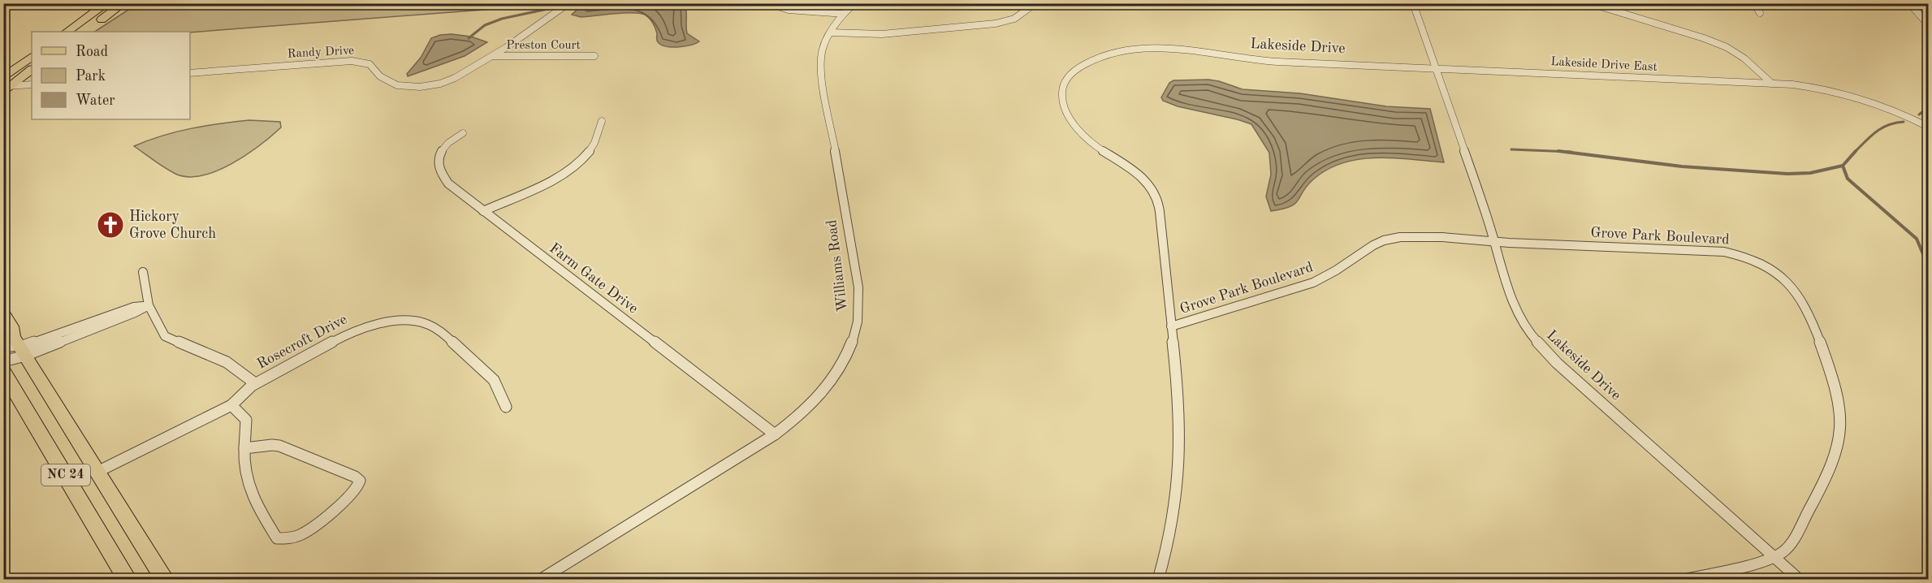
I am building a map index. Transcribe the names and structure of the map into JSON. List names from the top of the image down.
{
  "streets": {
    "main road": ["NC 24"],
    "street": [
      "Preston Court",
      "Lakeside Drive",
      "Randy Drive",
      "Lakeside Drive East",
      "Grove Park Boulevard",
      "Williams Road",
      "Farm Gate Drive",
      "Rosecroft Drive"
    ]
  },
  "crossings": [
    ["Preston Court", "Randy Drive"],
    ["Lakeside Drive", "Lakeside Drive East"],
    ["Lakeside Drive", "Grove Park Boulevard"],
    ["Williams Road", "Farm Gate Drive"],
    ["Rosecroft Drive", "NC 24"]
  ],
  "places": {
    "church": ["Hickory Grove Church"]
  },
  "legend": ["Road", "Park", "Water"]
}
